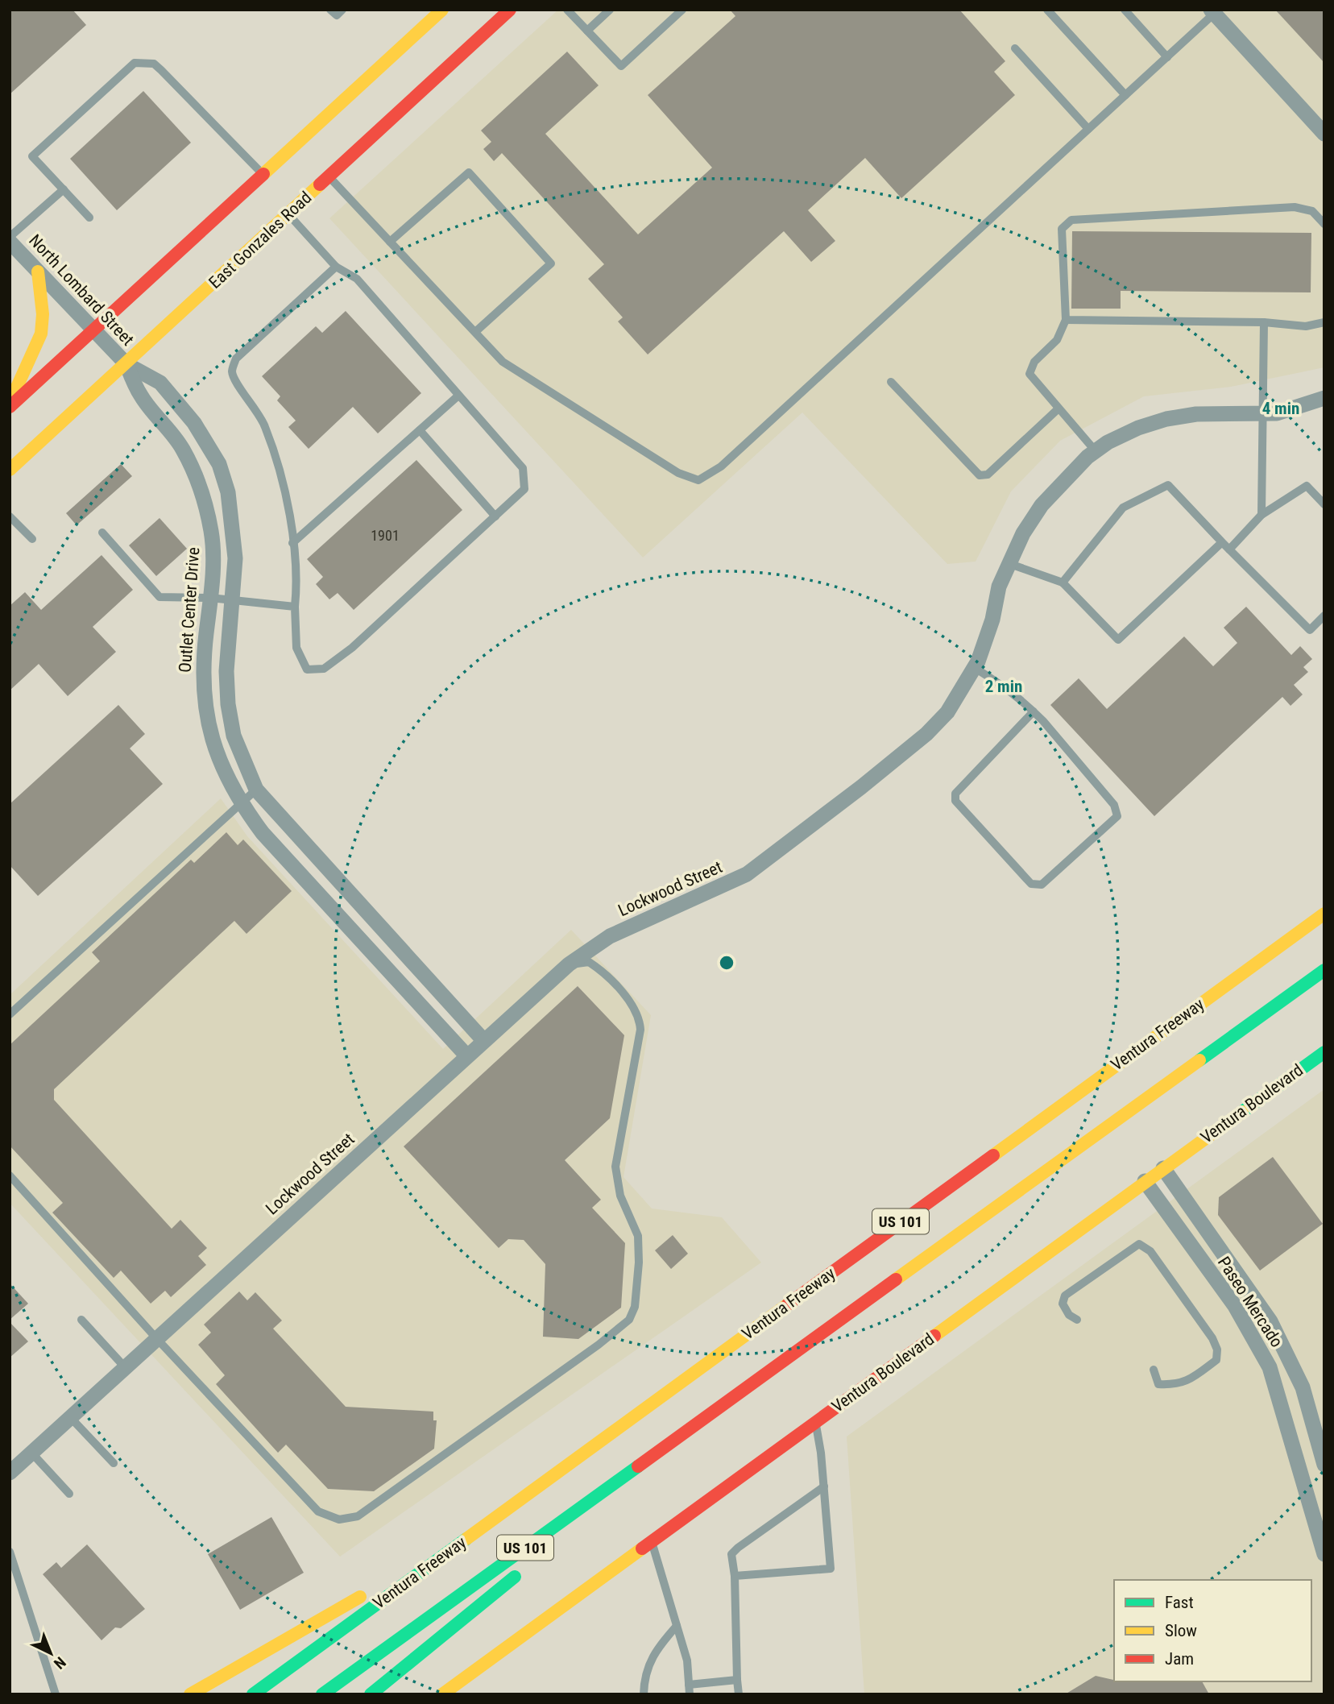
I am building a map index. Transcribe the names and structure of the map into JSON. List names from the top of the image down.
{
  "streets": {
    "main road": [
      "East Gonzales Road",
      "Ventura Freeway",
      "Ventura Boulevard",
      "US 101"
    ],
    "street": [
      "North Lombard Street",
      "Outlet Center Drive",
      "Lockwood Street",
      "Paseo Mercado"
    ]
  },
  "crossings": [
    ["East Gonzales Road", "North Lombard Street"],
    ["East Gonzales Road", "Outlet Center Drive"],
    ["North Lombard Street", "Outlet Center Drive"],
    ["Outlet Center Drive", "Lockwood Street"],
    ["Ventura Boulevard", "Paseo Mercado"]
  ],
  "house_numbers": ["1901"],
  "legend": ["Fast", "Slow", "Jam"],
  "north": "bottom right",
  "rings": ["4 min", "2 min"]
}
